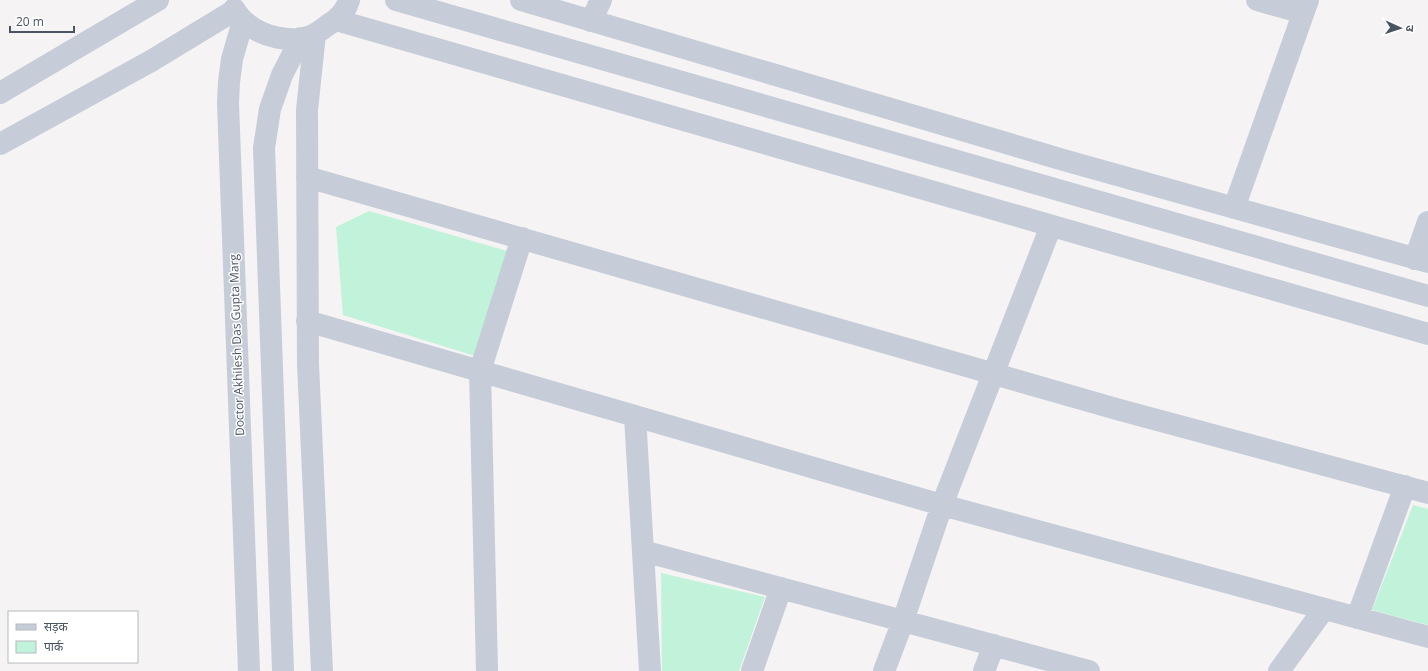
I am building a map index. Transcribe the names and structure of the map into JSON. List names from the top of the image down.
{
  "streets": {
    "street": ["Doctor Akhilesh Das Gupta Marg"]
  },
  "legend": ["सड़क", "पार्क"],
  "scale_bar": "20 m",
  "north": "right"
}
